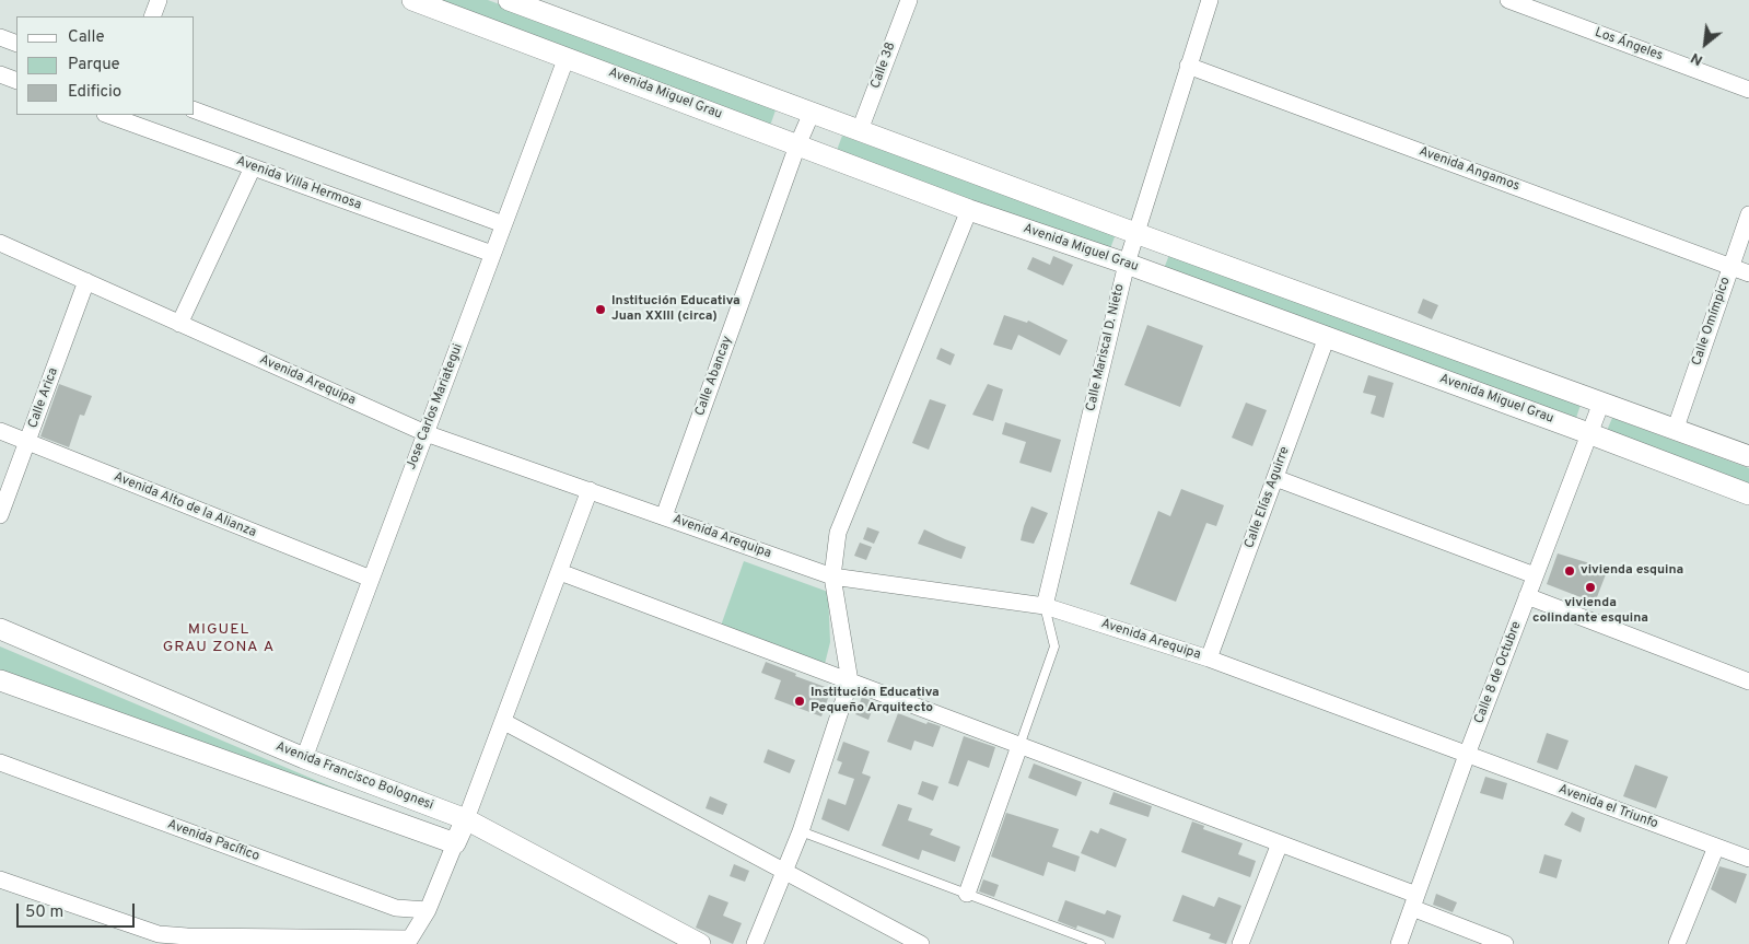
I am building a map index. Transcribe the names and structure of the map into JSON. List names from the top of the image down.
{
  "streets": {
    "street": [
      "Los Ángeles",
      "Calle 38",
      "Avenida Miguel Grau",
      "Avenida Angamos",
      "Avenida Villa Hermosa",
      "Calle Omímpico",
      "Calle Mariscal D. Nieto",
      "Calle Abancay",
      "Avenida Arequipa",
      "Calle Arica",
      "Jose Carlos Mariategui",
      "Calle Elías Aguirre",
      "Avenida Alto de la Alianza",
      "Calle 8 de Octubre",
      "Avenida Francisco Bolognesi",
      "Avenida el Triunfo",
      "Avenida Pacífico"
    ]
  },
  "crossings": [
    ["Avenida Miguel Grau", "Calle Mariscal D. Nieto"],
    ["Avenida Miguel Grau", "Calle Abancay"],
    ["Avenida Miguel Grau", "Jose Carlos Mariategui"],
    ["Avenida Miguel Grau", "Calle Elías Aguirre"],
    ["Avenida Miguel Grau", "Calle 8 de Octubre"],
    ["Avenida Angamos", "Calle Omímpico"],
    ["Avenida Angamos", "Calle Mariscal D. Nieto"],
    ["Avenida Villa Hermosa", "Jose Carlos Mariategui"],
    ["Calle Mariscal D. Nieto", "Avenida Arequipa"],
    ["Calle Abancay", "Avenida Arequipa"],
    ["Avenida Arequipa", "Calle Arica"],
    ["Avenida Arequipa", "Jose Carlos Mariategui"],
    ["Avenida Arequipa", "Calle Elías Aguirre"],
    ["Avenida Arequipa", "Calle 8 de Octubre"],
    ["Avenida Arequipa", "Avenida el Triunfo"],
    ["Calle Arica", "Avenida Alto de la Alianza"],
    ["Jose Carlos Mariategui", "Avenida Alto de la Alianza"],
    ["Jose Carlos Mariategui", "Avenida Francisco Bolognesi"],
    ["Calle 8 de Octubre", "Avenida el Triunfo"]
  ],
  "districts": ["MIGUEL GRAU ZONA A"],
  "places": [
    "Institución Educativa Juan XXIII (circa)",
    "vivienda esquina",
    "vivienda colindante esquina",
    "Institución Educativa Pequeño Arquitecto"
  ],
  "legend": ["Calle", "Parque", "Edificio"],
  "scale_bar": "50 m",
  "north": "bottom left"
}
